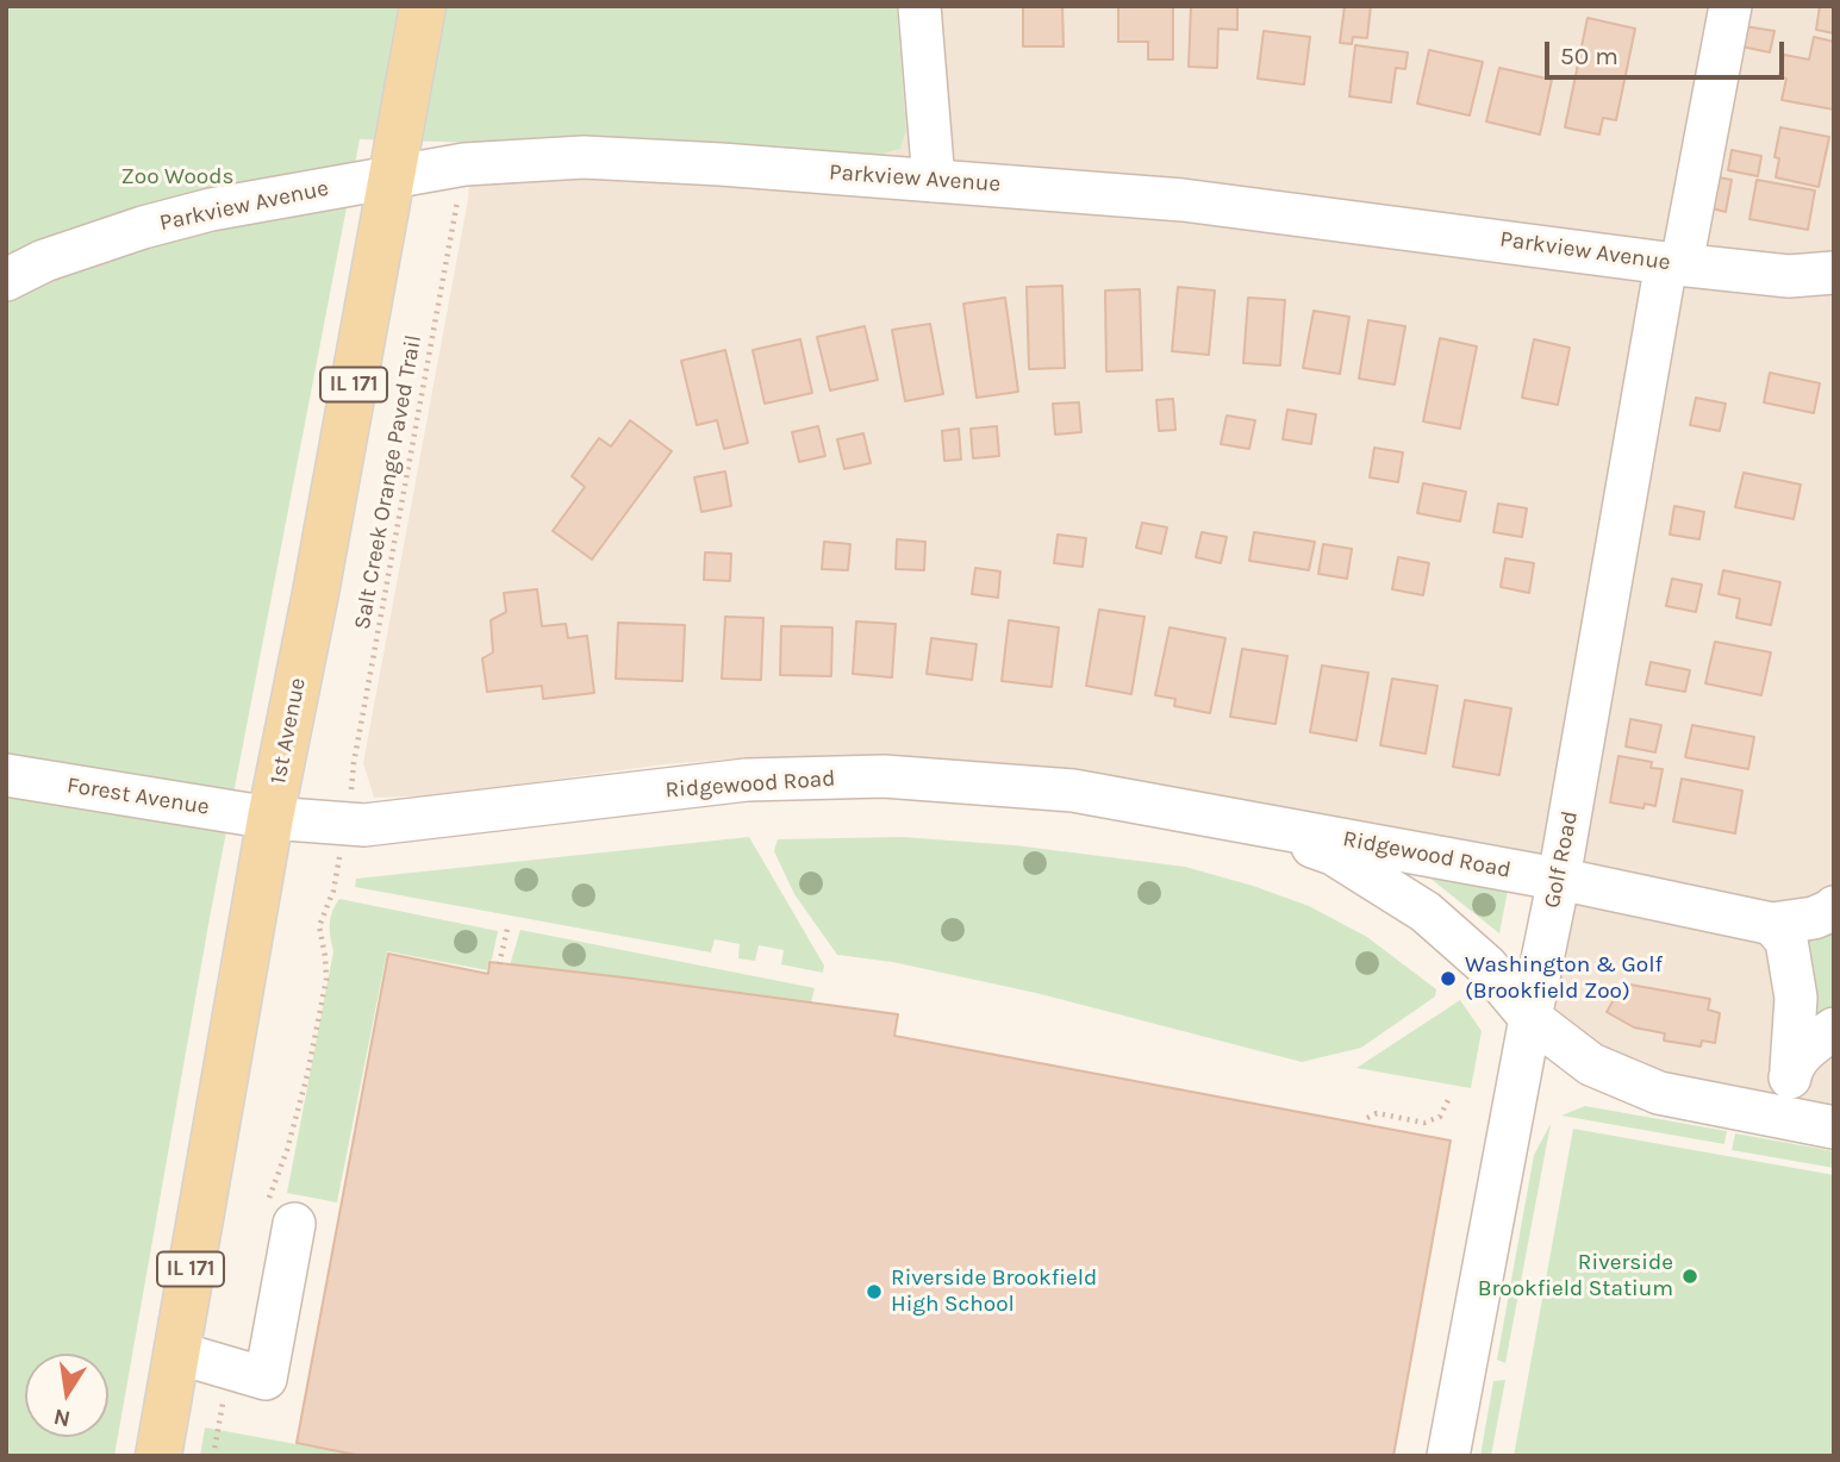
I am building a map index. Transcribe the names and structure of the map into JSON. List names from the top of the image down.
{
  "streets": {
    "main road": ["IL 171", "1st Avenue"],
    "street": [
      "Parkview Avenue",
      "Ridgewood Road",
      "Forest Avenue",
      "Golf Road"
    ],
    "path": ["Salt Creek Orange Paved Trail"]
  },
  "crossings": [
    ["Parkview Avenue", "1st Avenue"],
    ["Parkview Avenue", "Golf Road"],
    ["1st Avenue", "Ridgewood Road"],
    ["1st Avenue", "Forest Avenue"],
    ["Ridgewood Road", "Forest Avenue"],
    ["Ridgewood Road", "Golf Road"]
  ],
  "parks": ["Zoo Woods"],
  "places": ["Washington & Golf (Brookfield Zoo)", "Riverside Brookfield Statium", "Riverside Brookfield High School"],
  "scale_bar": "50 m",
  "north": "bottom"
}
